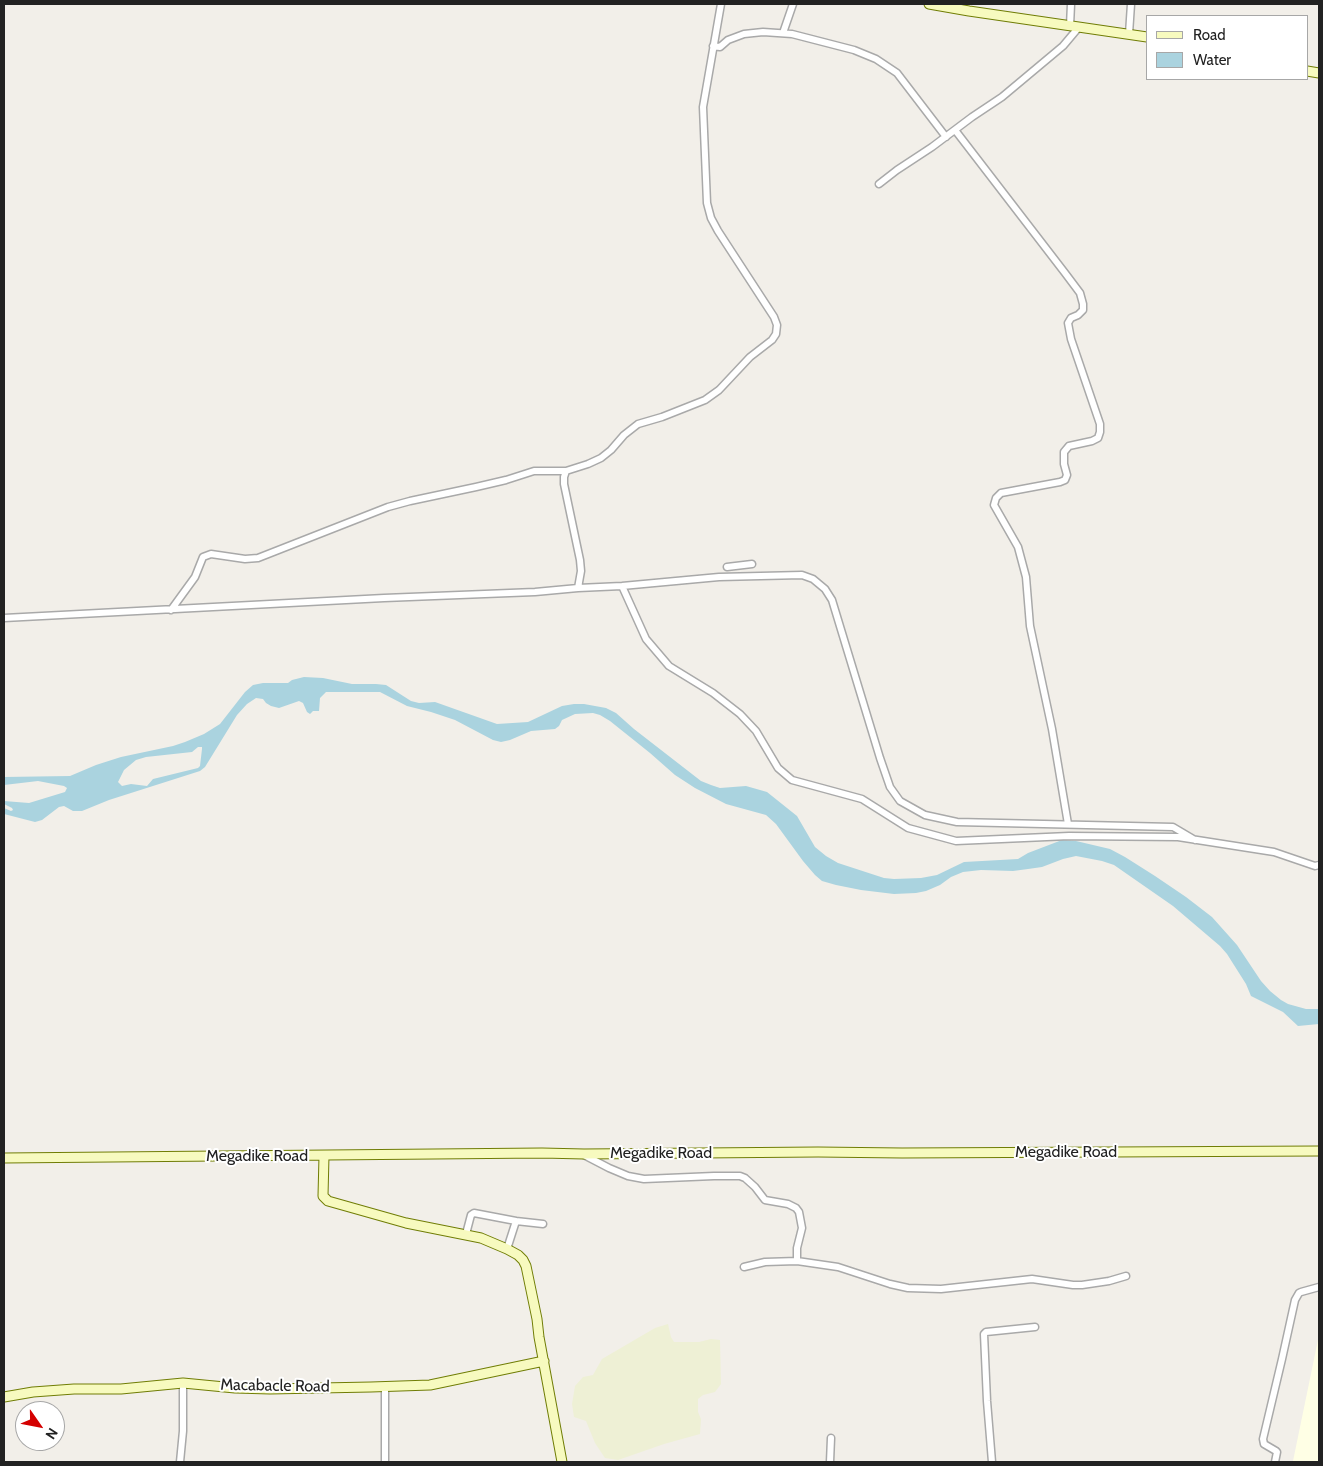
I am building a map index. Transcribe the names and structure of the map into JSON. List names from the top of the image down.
{
  "streets": {
    "main road": ["Megadike Road", "Macabacle Road"]
  },
  "legend": ["Road", "Water"],
  "north": "bottom right"
}
